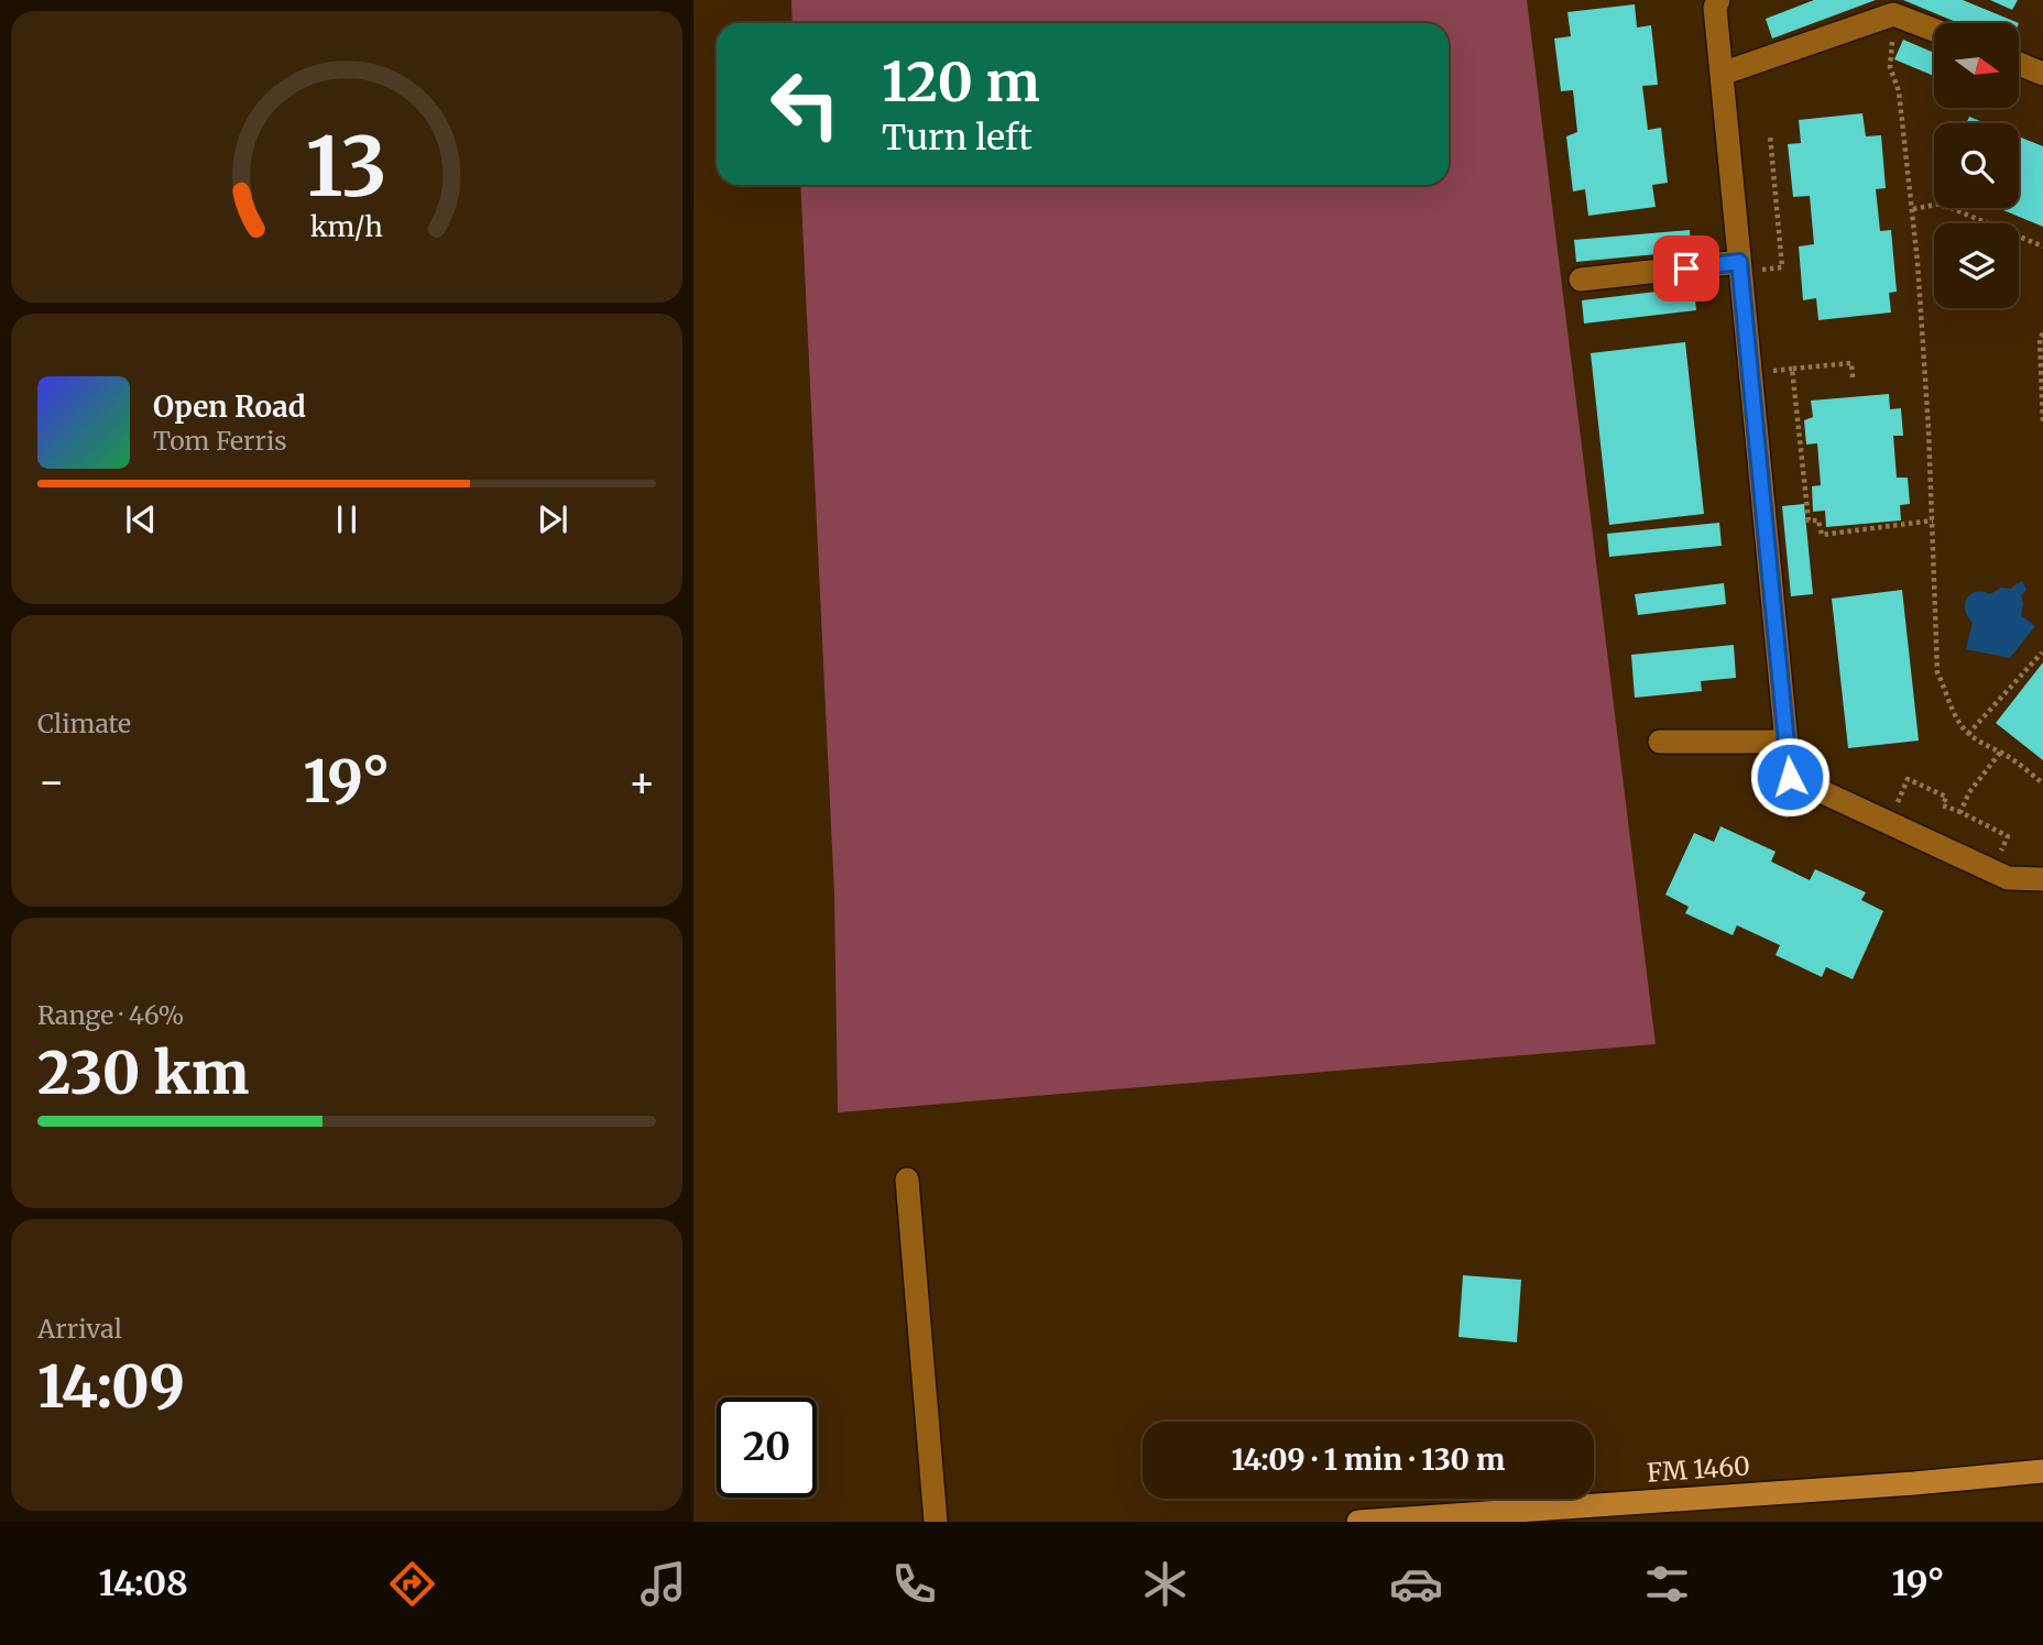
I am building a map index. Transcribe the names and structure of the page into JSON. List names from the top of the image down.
{
  "streets": {
    "main road": ["FM 1460"]
  },
  "north": "right",
  "page": {
    "turn": ["120 m", "Turn left"],
    "song": ["Open Road", "Tom Ferris"],
    "tile": [
      "Climate",
      ["Range · 46%", "230 km"],
      ["Arrival", "14:09"]
    ],
    "heat": ["−", "19°", "+"],
    "limit": "20",
    "trip": "14:09 · 1 min · 130 m",
    "tabs": ["14:08", "19°"],
    "gauge": ["13", "km/h"]
  }
}
